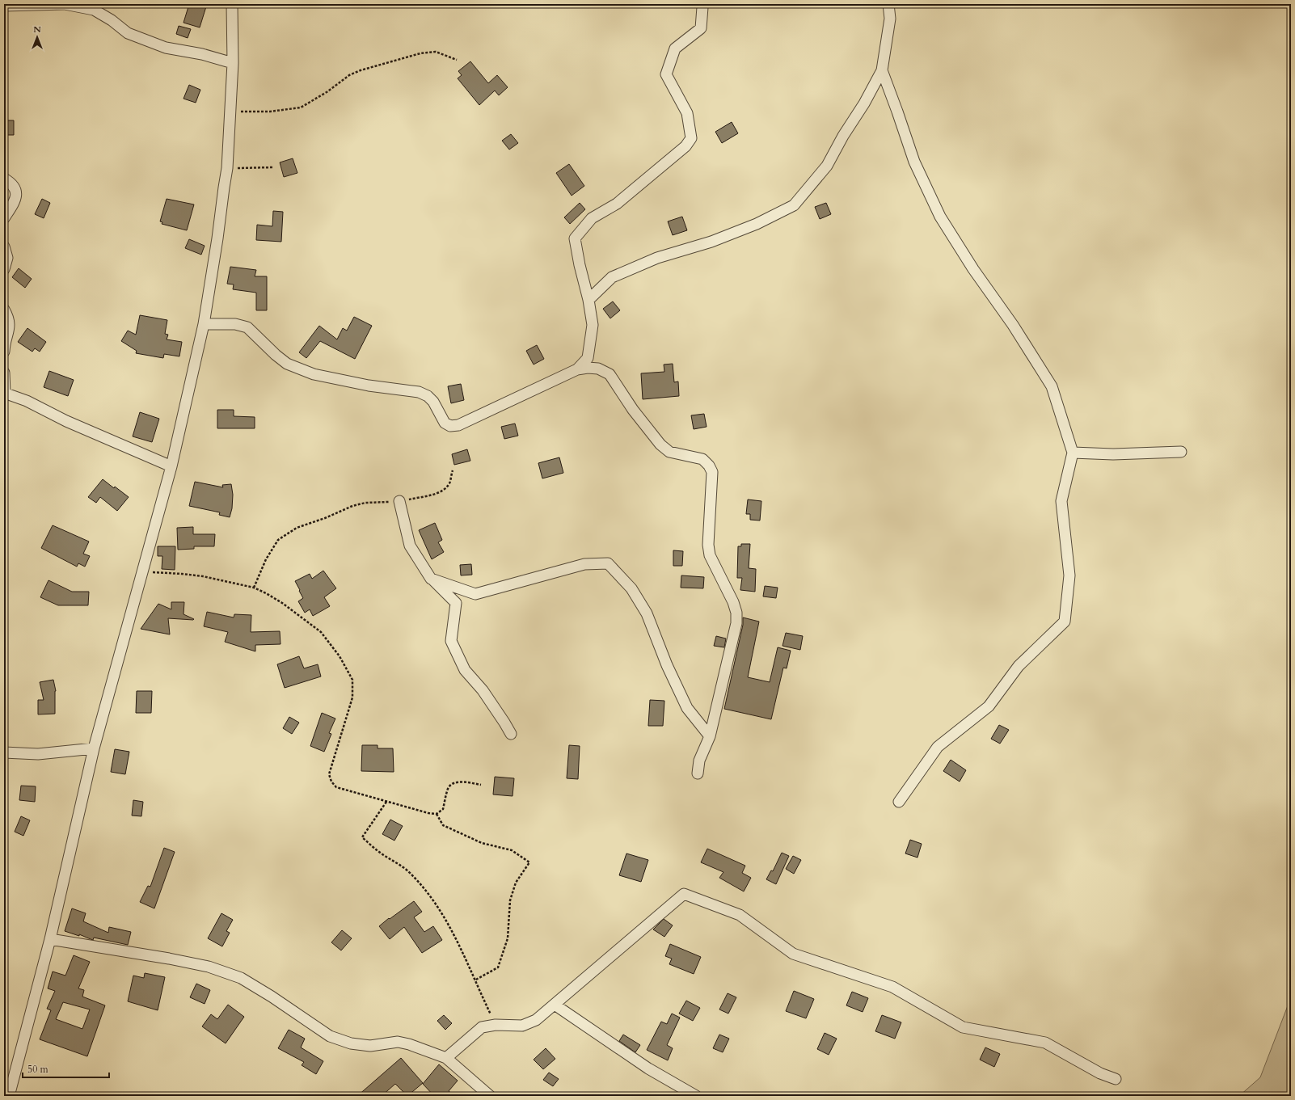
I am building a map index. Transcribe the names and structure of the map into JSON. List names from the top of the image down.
{
  "scale_bar": "50 m",
  "north": "top"
}
